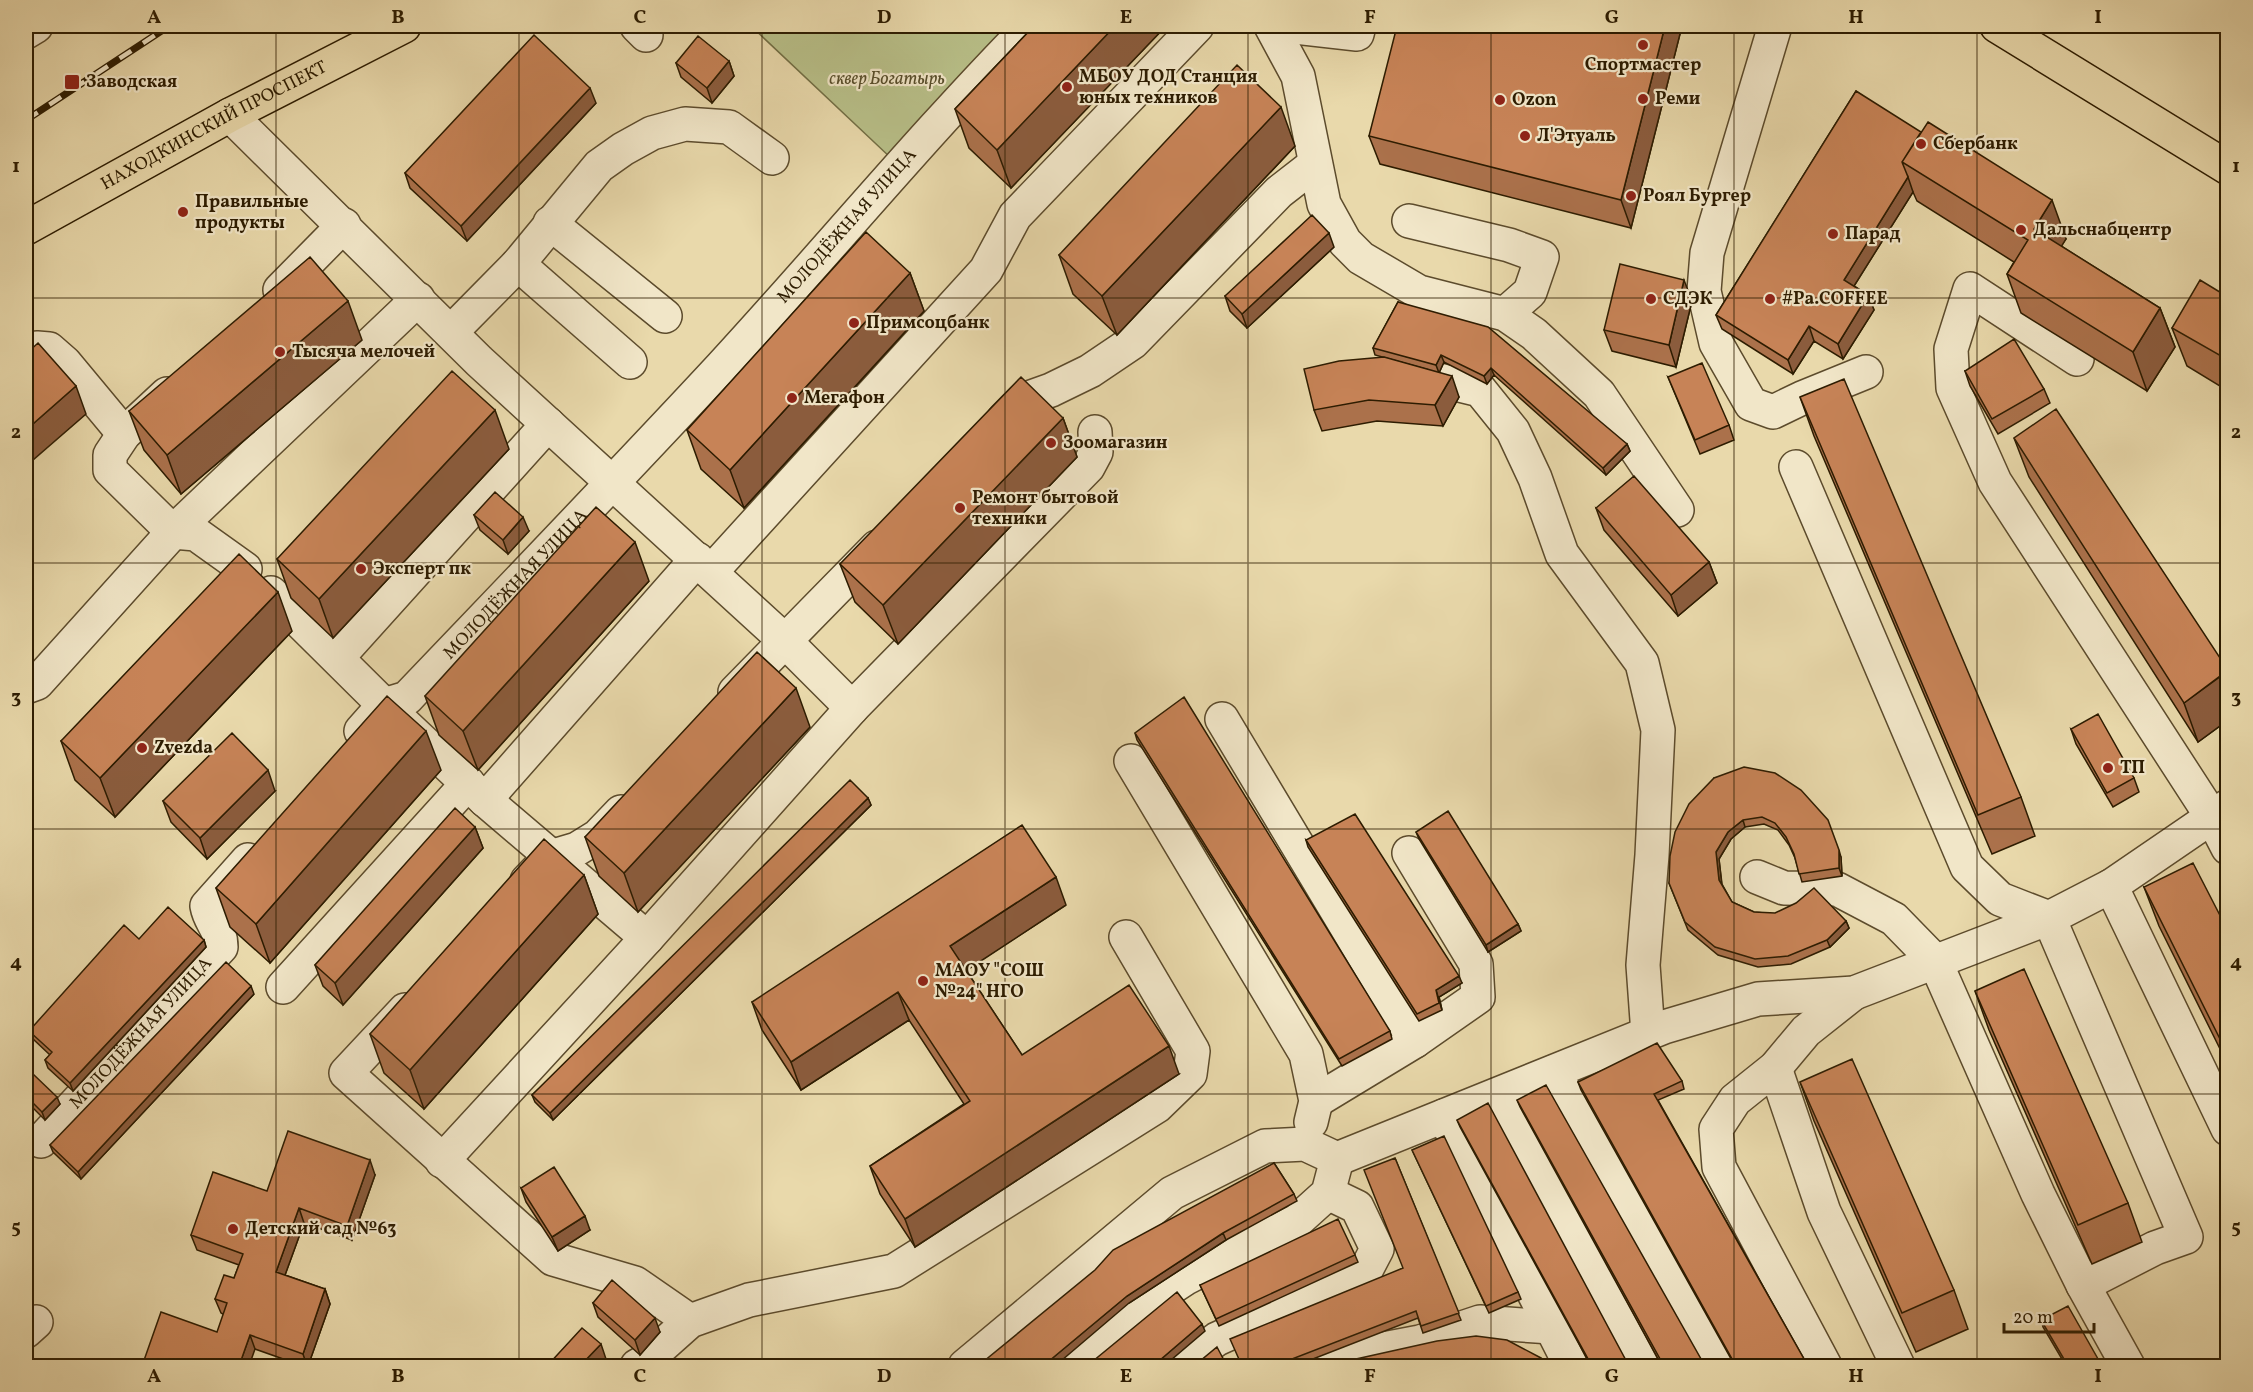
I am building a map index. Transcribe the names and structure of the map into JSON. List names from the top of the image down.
{
  "streets": {
    "main road": ["НАХОДКИНСКИЙ ПРОСПЕКТ"],
    "street": ["МОЛОДЁЖНАЯ УЛИЦА"]
  },
  "parks": ["сквер Богатырь"],
  "places": {
    "other": [
      "Спортмастер",
      "МБОУ ДОД Станция юных техников",
      "Реми",
      "Ozon",
      "Л'Этуаль",
      "Сбербанк",
      "Роял Бургер",
      "Правильные продукты",
      "Дальснабцентр",
      "Парад",
      "СДЭК",
      "#Pa.COFFEE",
      "Примсоцбанк",
      "Тысяча мелочей",
      "Мегафон",
      "Зоомагазин",
      "Ремонт бытовой техники",
      "Эксперт пк",
      "Zvezda",
      "ТП",
      "МАОУ \"СОШ №24\" НГО",
      "Детский сад №63"
    ],
    "transit": ["Заводская"]
  },
  "scale_bar": "20 m",
  "grid": {
    "columns": [
      "A",
      "B",
      "C",
      "D",
      "E",
      "F",
      "G",
      "H",
      "I"
    ],
    "rows": [
      "1",
      "2",
      "3",
      "4",
      "5"
    ]
  }
}
